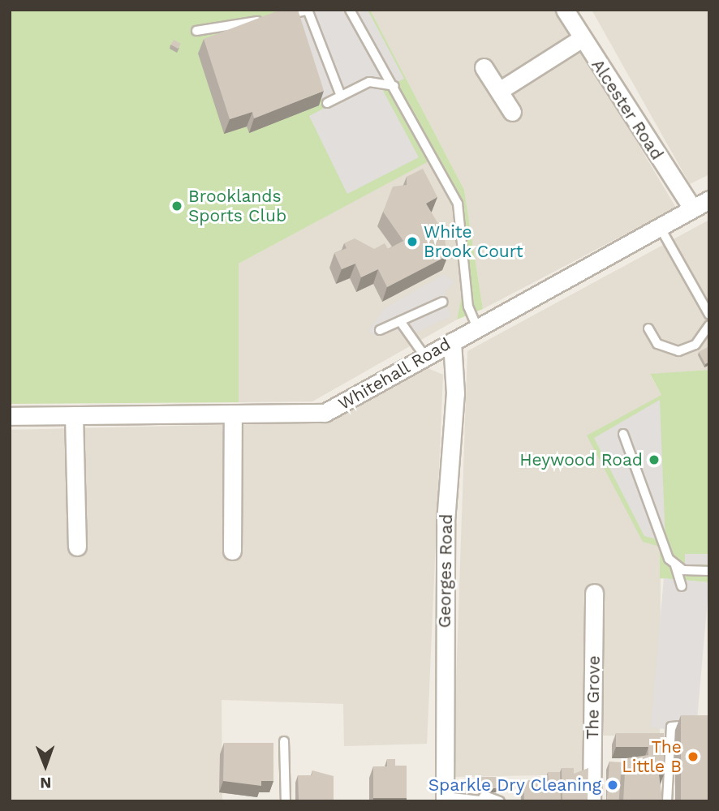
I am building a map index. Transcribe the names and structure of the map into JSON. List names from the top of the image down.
{
  "streets": {
    "street": [
      "Alcester Road",
      "Whitehall Road",
      "Georges Road",
      "The Grove"
    ]
  },
  "crossings": [
    ["Alcester Road", "Whitehall Road"],
    ["Whitehall Road", "Georges Road"]
  ],
  "places": [
    "Brooklands Sports Club",
    "White Brook Court",
    "Heywood Road",
    "The Little B",
    "Sparkle Dry Cleaning"
  ],
  "north": "bottom"
}
